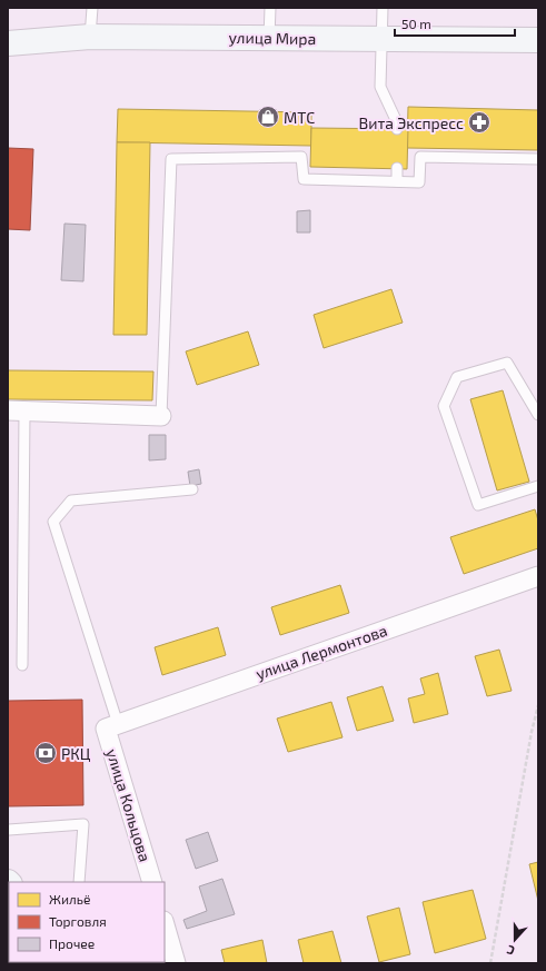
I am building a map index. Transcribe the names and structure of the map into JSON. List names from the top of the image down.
{
  "streets": {
    "main road": ["улица Мира"],
    "street": ["улица Лермонтова", "улица Кольцова"]
  },
  "crossings": [
    ["улица Лермонтова", "улица Кольцова"]
  ],
  "places": {
    "shop": ["МТС"],
    "pharmacy": ["Вита Экспресс"],
    "bank": ["РКЦ"]
  },
  "legend": ["Жильё", "Торговля", "Прочее"],
  "scale_bar": "50 m",
  "north": "bottom"
}
